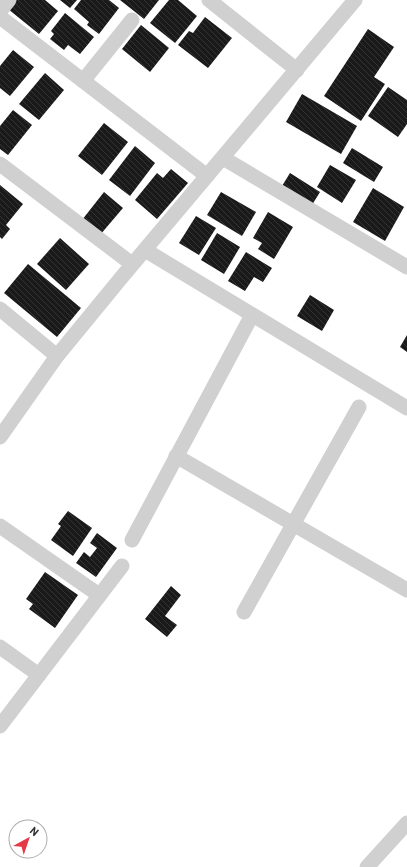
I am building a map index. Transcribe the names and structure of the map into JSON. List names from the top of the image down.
{
  "north": "top right"
}
